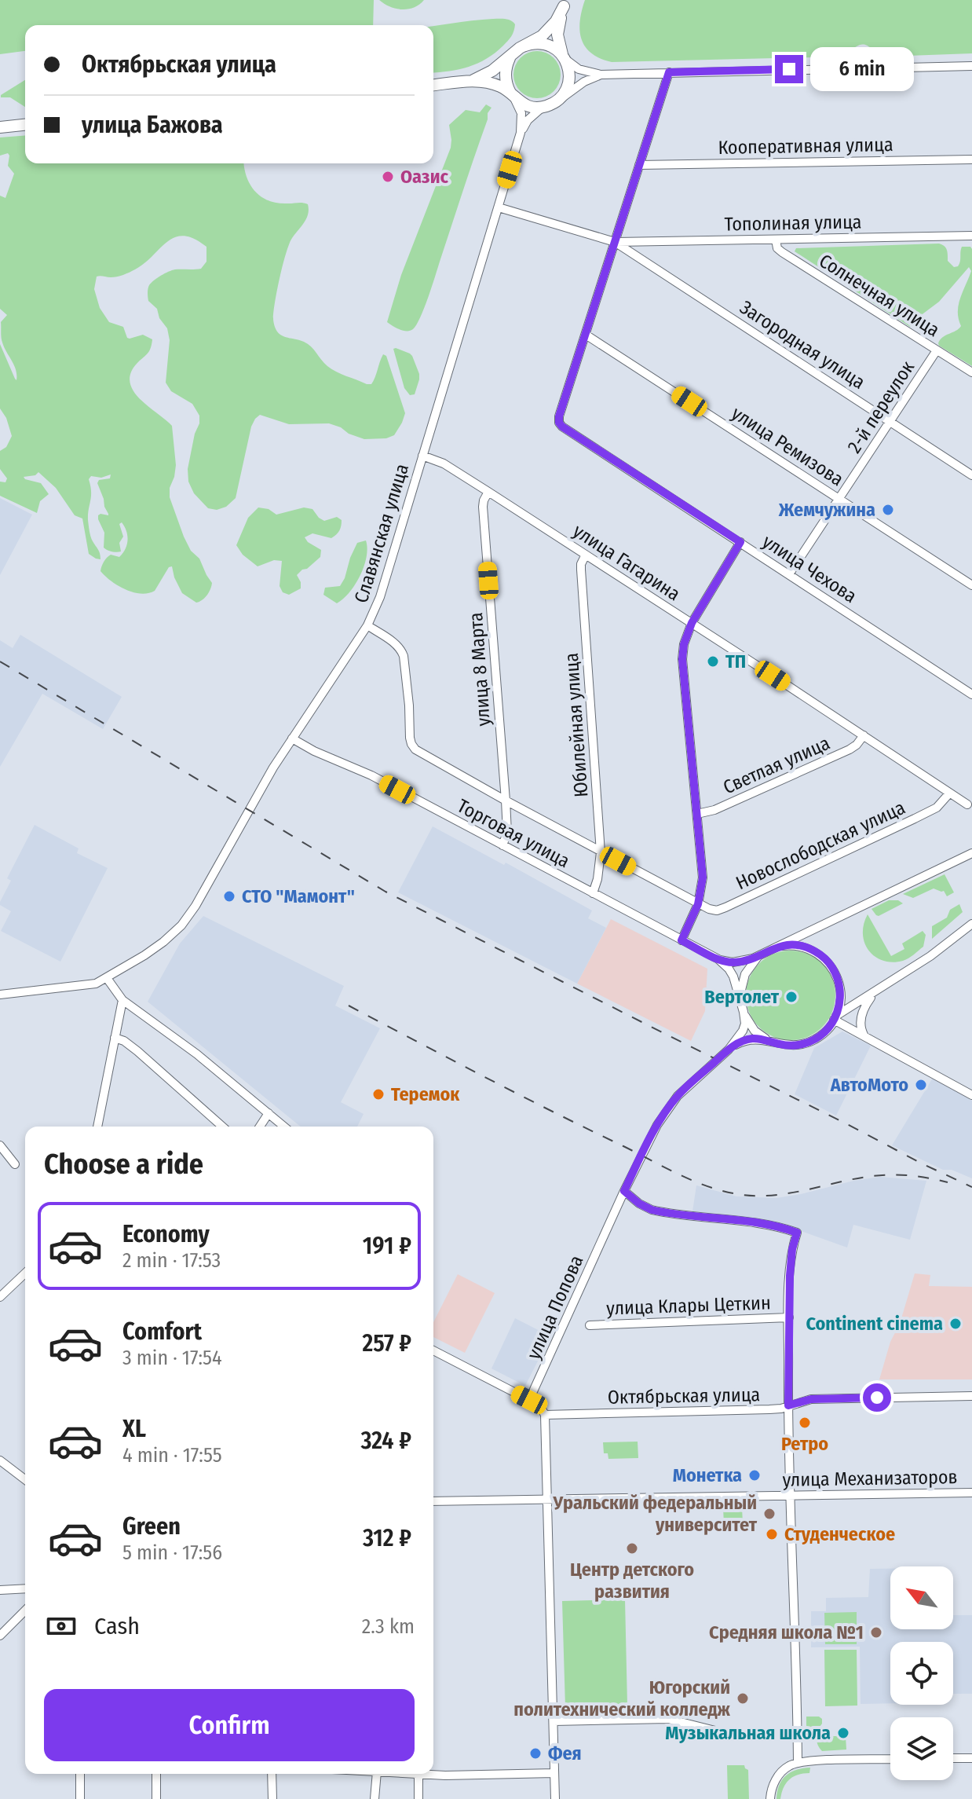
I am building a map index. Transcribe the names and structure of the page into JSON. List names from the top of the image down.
{
  "streets": {
    "street": [
      "Кооперативная улица",
      "Тополиная улица",
      "Солнечная улица",
      "Загородная улица",
      "2-й переулок",
      "улица Ремизова",
      "Славянская улица",
      "улица Гагарина",
      "улица Чехова",
      "улица 8 Марта",
      "Юбилейная улица",
      "Светлая улица",
      "Торговая улица",
      "Новослободская улица",
      "улица Клары Цеткин",
      "улица Попова",
      "Октябрьская улица",
      "улица Механизаторов"
    ]
  },
  "crossings": [
    ["Кооперативная улица", "улица Чехова"],
    ["Тополиная улица", "Солнечная улица"],
    ["Тополиная улица", "Загородная улица"],
    ["Тополиная улица", "улица Чехова"],
    ["Солнечная улица", "2-й переулок"],
    ["Загородная улица", "2-й переулок"],
    ["Загородная улица", "улица Чехова"],
    ["2-й переулок", "улица Ремизова"],
    ["2-й переулок", "улица Чехова"],
    ["улица Ремизова", "улица Чехова"],
    ["Славянская улица", "улица Гагарина"],
    ["Славянская улица", "Торговая улица"],
    ["улица Гагарина", "улица 8 Марта"],
    ["улица Гагарина", "Юбилейная улица"],
    ["улица Гагарина", "Светлая улица"],
    ["улица Гагарина", "Новослободская улица"],
    ["улица 8 Марта", "Торговая улица"],
    ["Юбилейная улица", "Торговая улица"]
  ],
  "places": [
    "Оазис",
    "Жемчужина",
    "ТП",
    "СТО \"Мамонт\"",
    "Вертолет",
    "АвтоМото",
    "Теремок",
    "Continent cinema",
    "Ретро",
    "Монетка",
    "Уральский федеральный университет",
    "Студенческое",
    "Центр детского развития",
    "Средняя школа №1",
    "Югорский политехнический колледж",
    "Музыкальная школа",
    "Фея"
  ],
  "north": "top left",
  "page": {
    "banner": ["Октябрьская улица", "улица Бажова"],
    "bubble": "6 min",
    "heading": "Choose a ride",
    "list": [
      {
        "name": "Economy",
        "note": "2 min · 17:53",
        "value": "191 ₽"
      },
      {
        "name": "Comfort",
        "note": "3 min · 17:54",
        "value": "257 ₽"
      },
      {
        "name": "XL",
        "note": "4 min · 17:55",
        "value": "324 ₽"
      },
      {
        "name": "Green",
        "note": "5 min · 17:56",
        "value": "312 ₽"
      }
    ],
    "pay": ["Cash", "2.3 km"],
    "buttons": "Confirm"
  }
}
